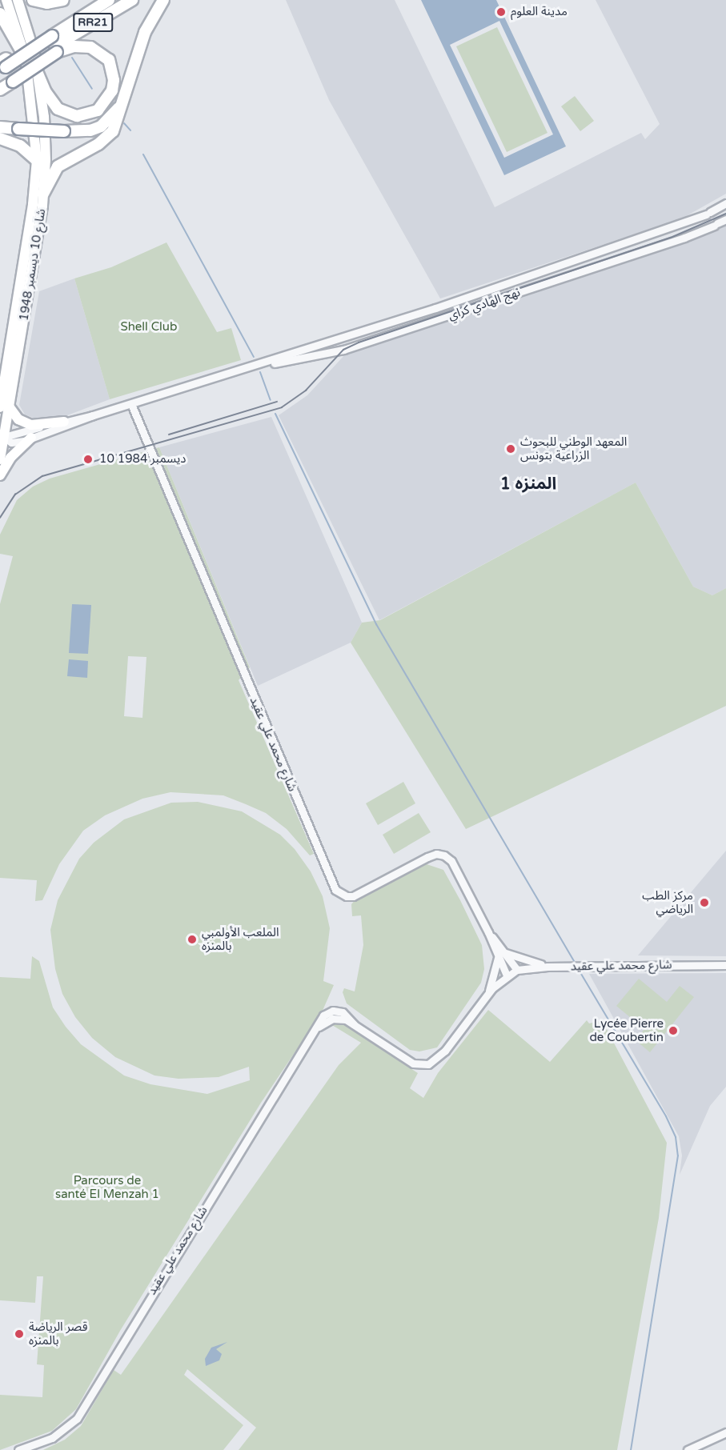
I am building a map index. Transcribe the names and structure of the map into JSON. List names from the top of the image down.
{
  "streets": {
    "highway": ["RR21"],
    "main road": ["شارع 10 ديسمبر 1948"],
    "street": ["نهج الهادي كراي", "شارع محمد علي عقيد"]
  },
  "crossings": [
    ["شارع 10 ديسمبر 1948", "نهج الهادي كراي"],
    ["نهج الهادي كراي", "شارع محمد علي عقيد"]
  ],
  "districts": ["المنزه 1"],
  "parks": ["Shell Club", "Parcours de santé El Menzah 1"],
  "places": [
    "مدينة العلوم",
    "المعهد الوطني للبحوث الزراعية بتونس",
    "10 ديسمبر 1984",
    "مركز الطب الرياضي",
    "الملعب الأولمبي بالمنزه",
    "Lycée Pierre de Coubertin",
    "قصر الرياضة بالمنزه"
  ]
}
